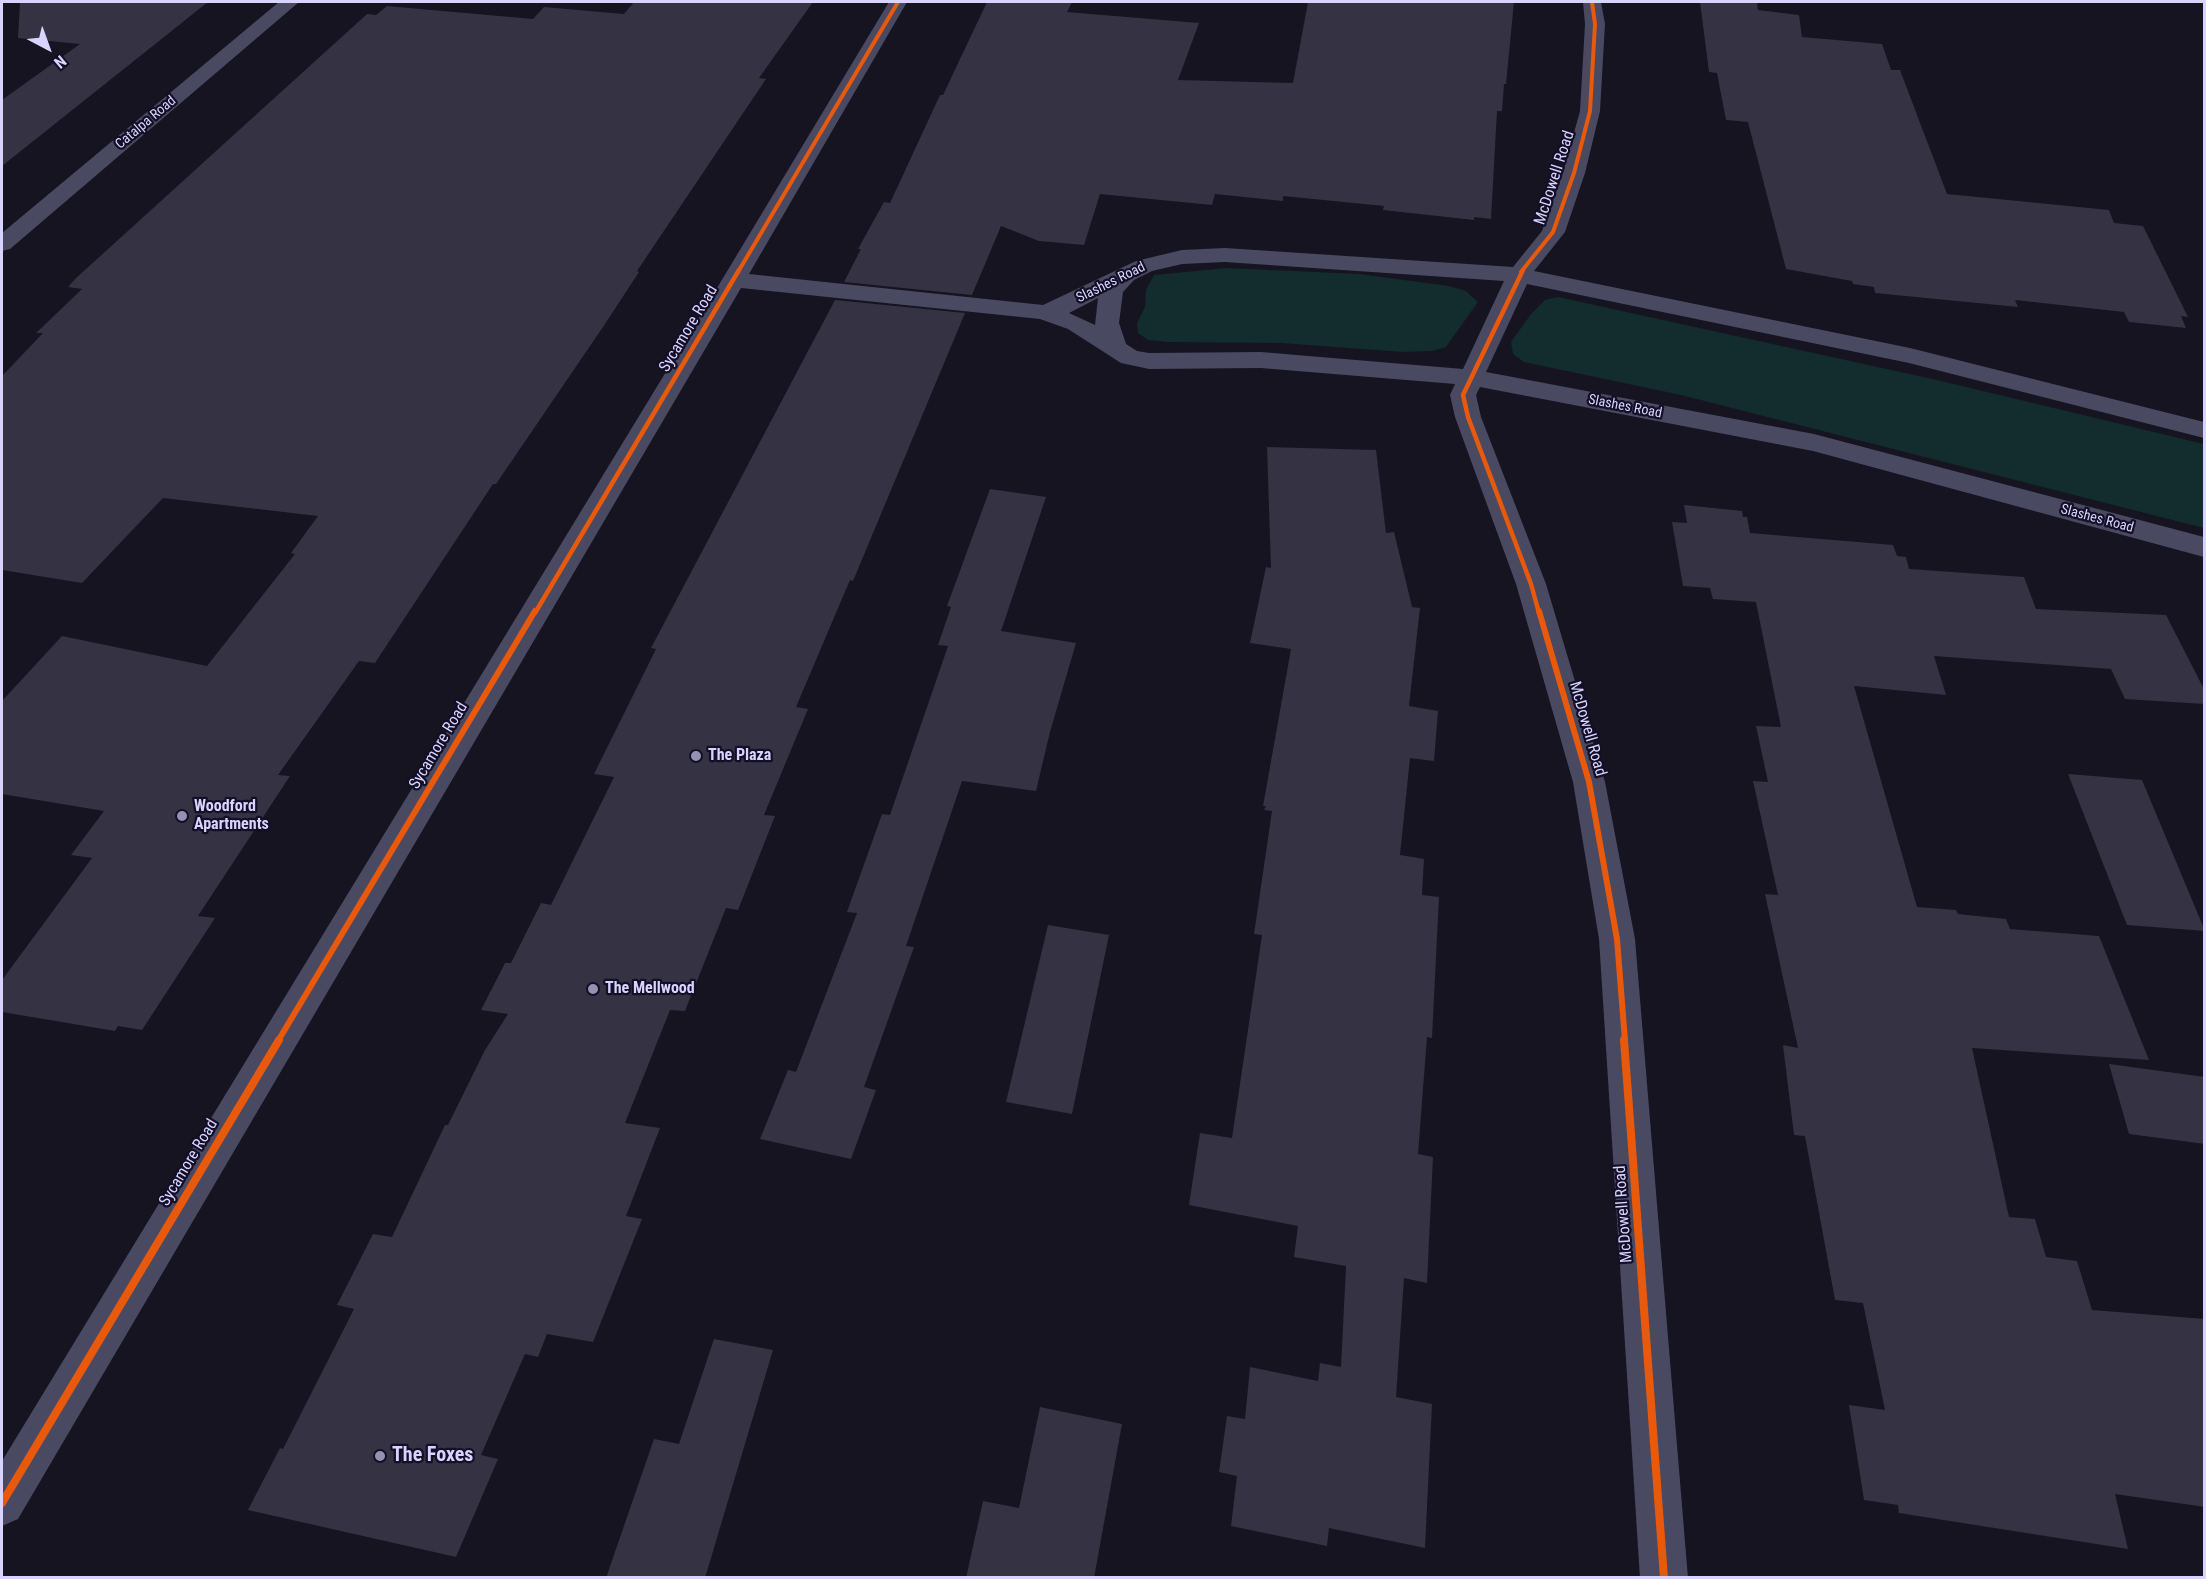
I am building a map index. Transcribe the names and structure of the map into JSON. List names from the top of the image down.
{
  "streets": {
    "street": [
      "Catalpa Road",
      "McDowell Road",
      "Slashes Road",
      "Sycamore Road"
    ]
  },
  "crossings": [
    ["McDowell Road", "Slashes Road"],
    ["Slashes Road", "Sycamore Road"]
  ],
  "places": [
    "The Plaza",
    "Woodford Apartments",
    "The Mellwood",
    "The Foxes"
  ],
  "north": "bottom right"
}
